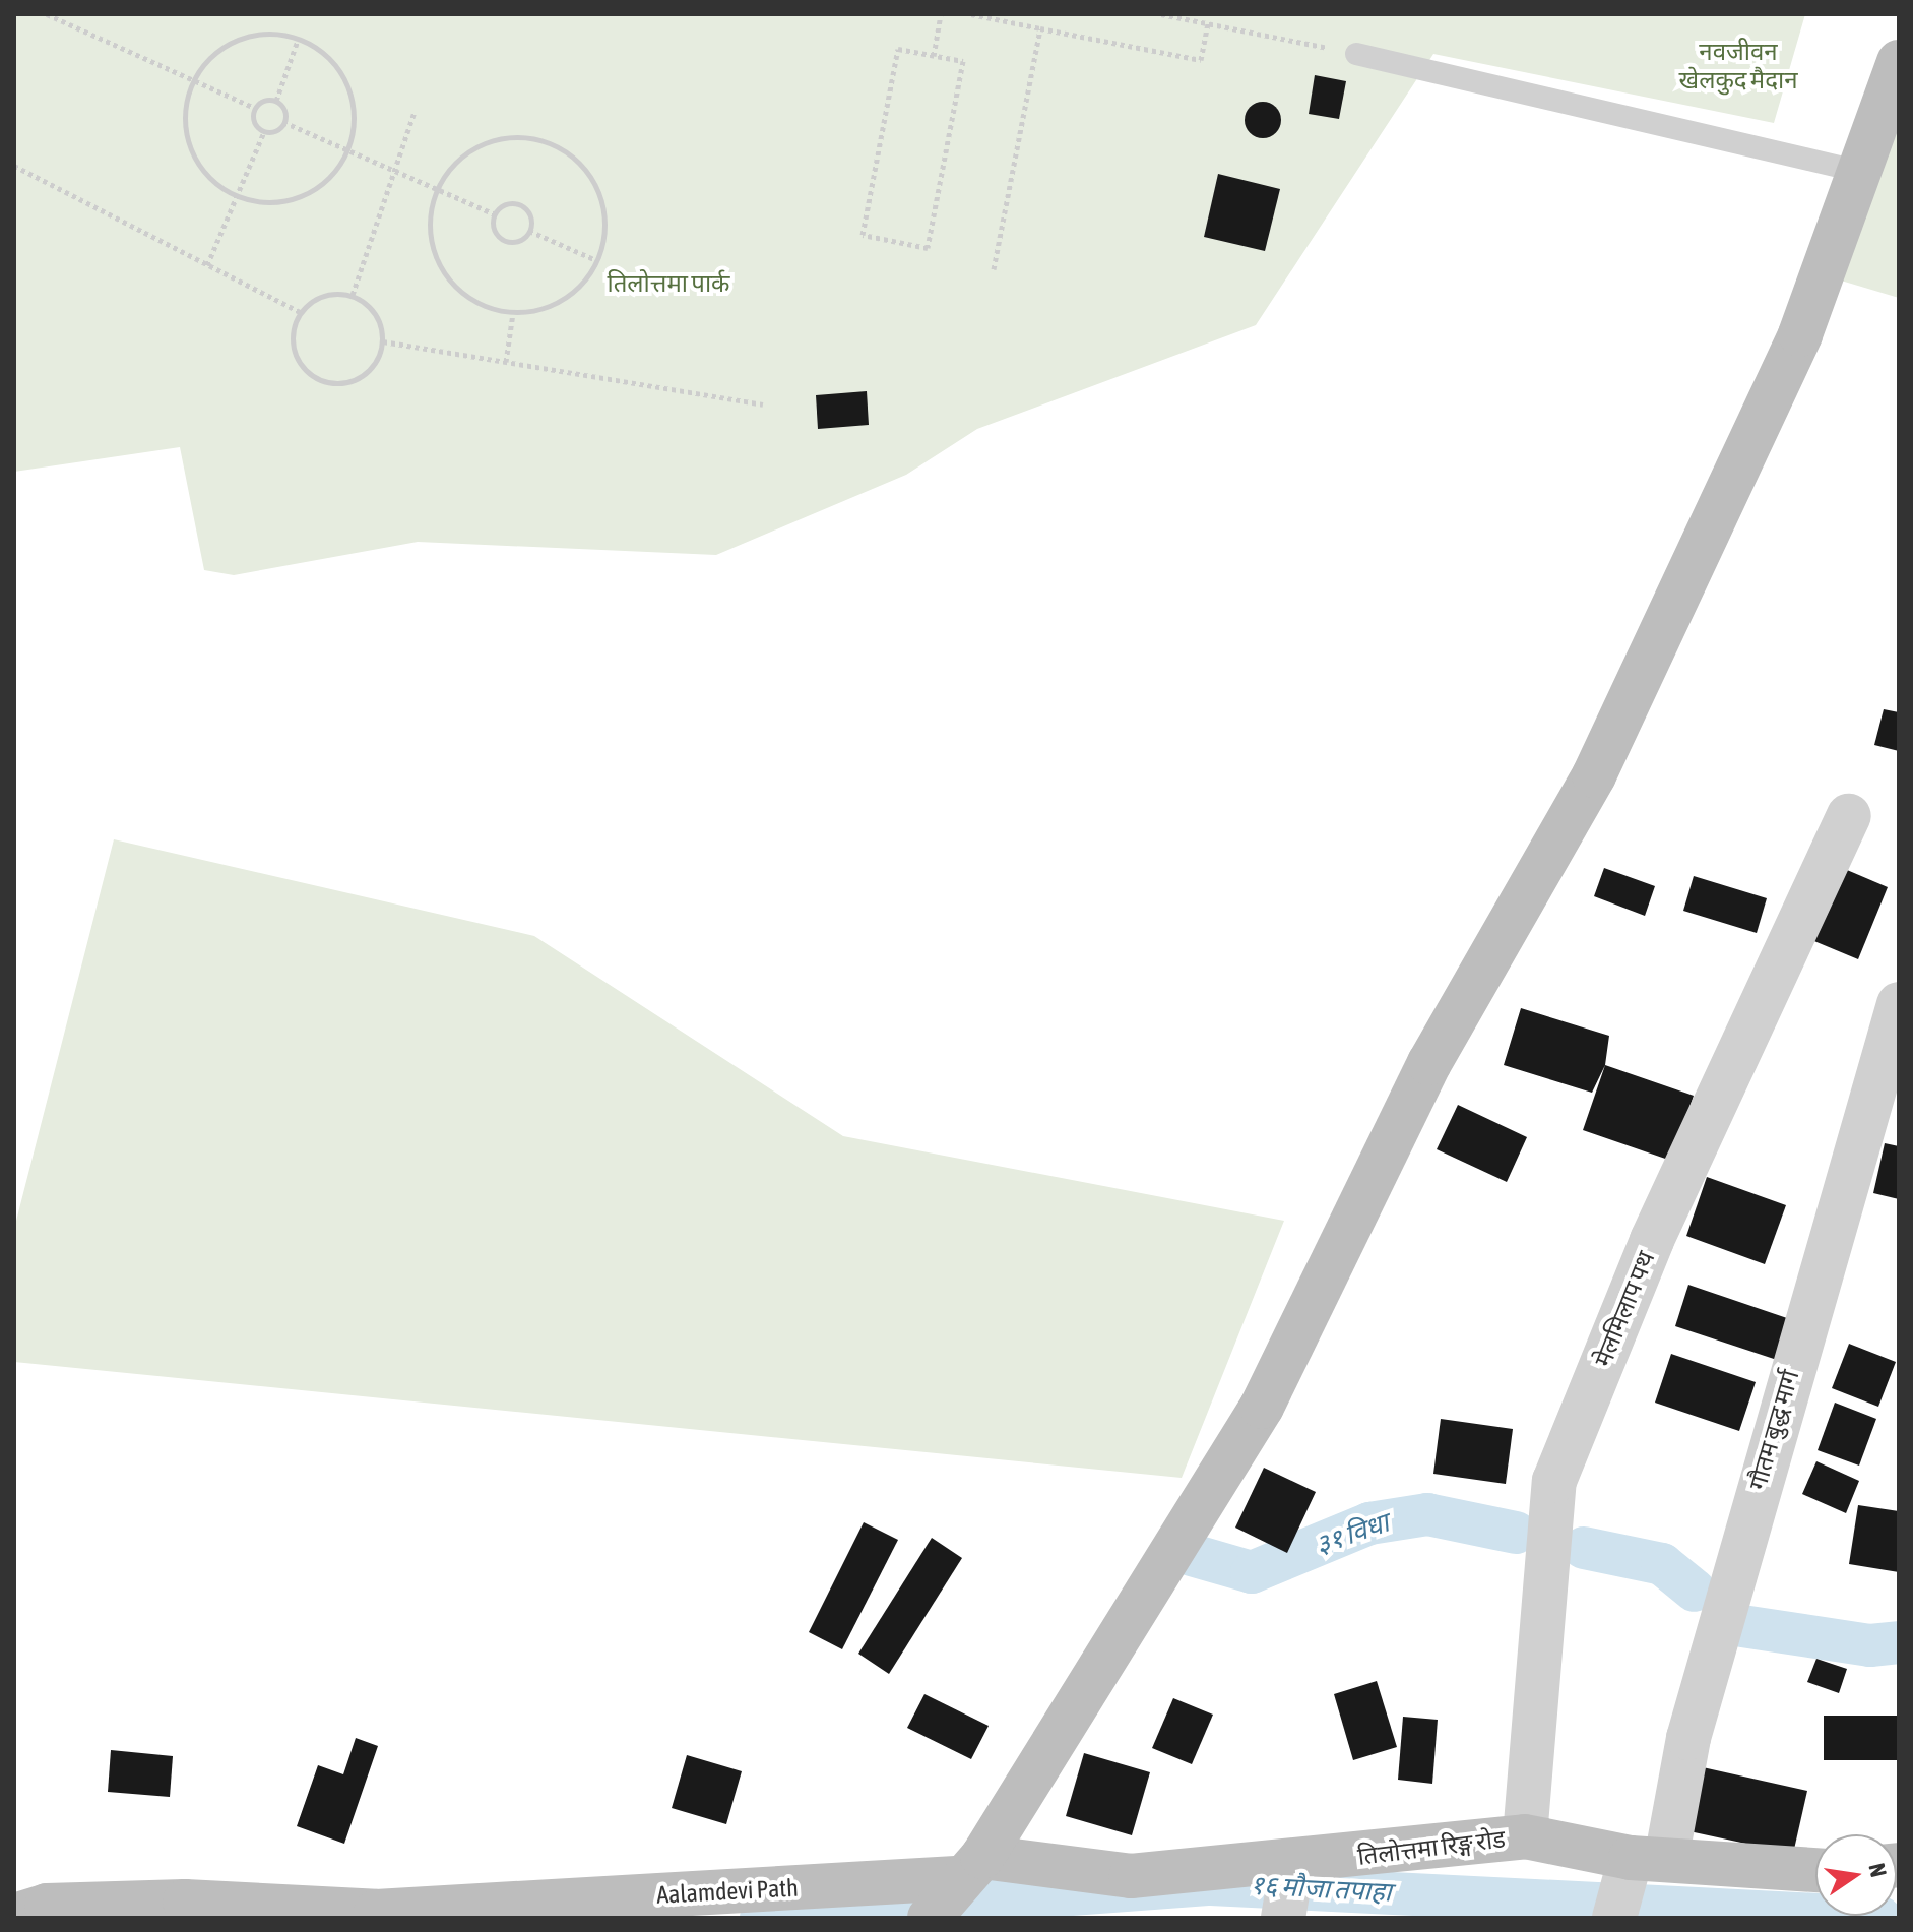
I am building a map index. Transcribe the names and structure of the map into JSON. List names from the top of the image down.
{
  "streets": {
    "street": [
      "मेलमिलाप पथ",
      "गौतम बुद्ध मार्ग",
      "तिलोत्तमा रिङ्ग रोड",
      "Aalamdevi Path"
    ]
  },
  "crossings": [
    ["मेलमिलाप पथ", "तिलोत्तमा रिङ्ग रोड"],
    ["गौतम बुद्ध मार्ग", "तिलोत्तमा रिङ्ग रोड"],
    ["तिलोत्तमा रिङ्ग रोड", "Aalamdevi Path"]
  ],
  "water": ["३१ विधा", "१६ मौजा तपाहा"],
  "parks": ["नवजीवन खेलकुद मैदान", "तिलोत्तमा पार्क"],
  "north": "right"
}
